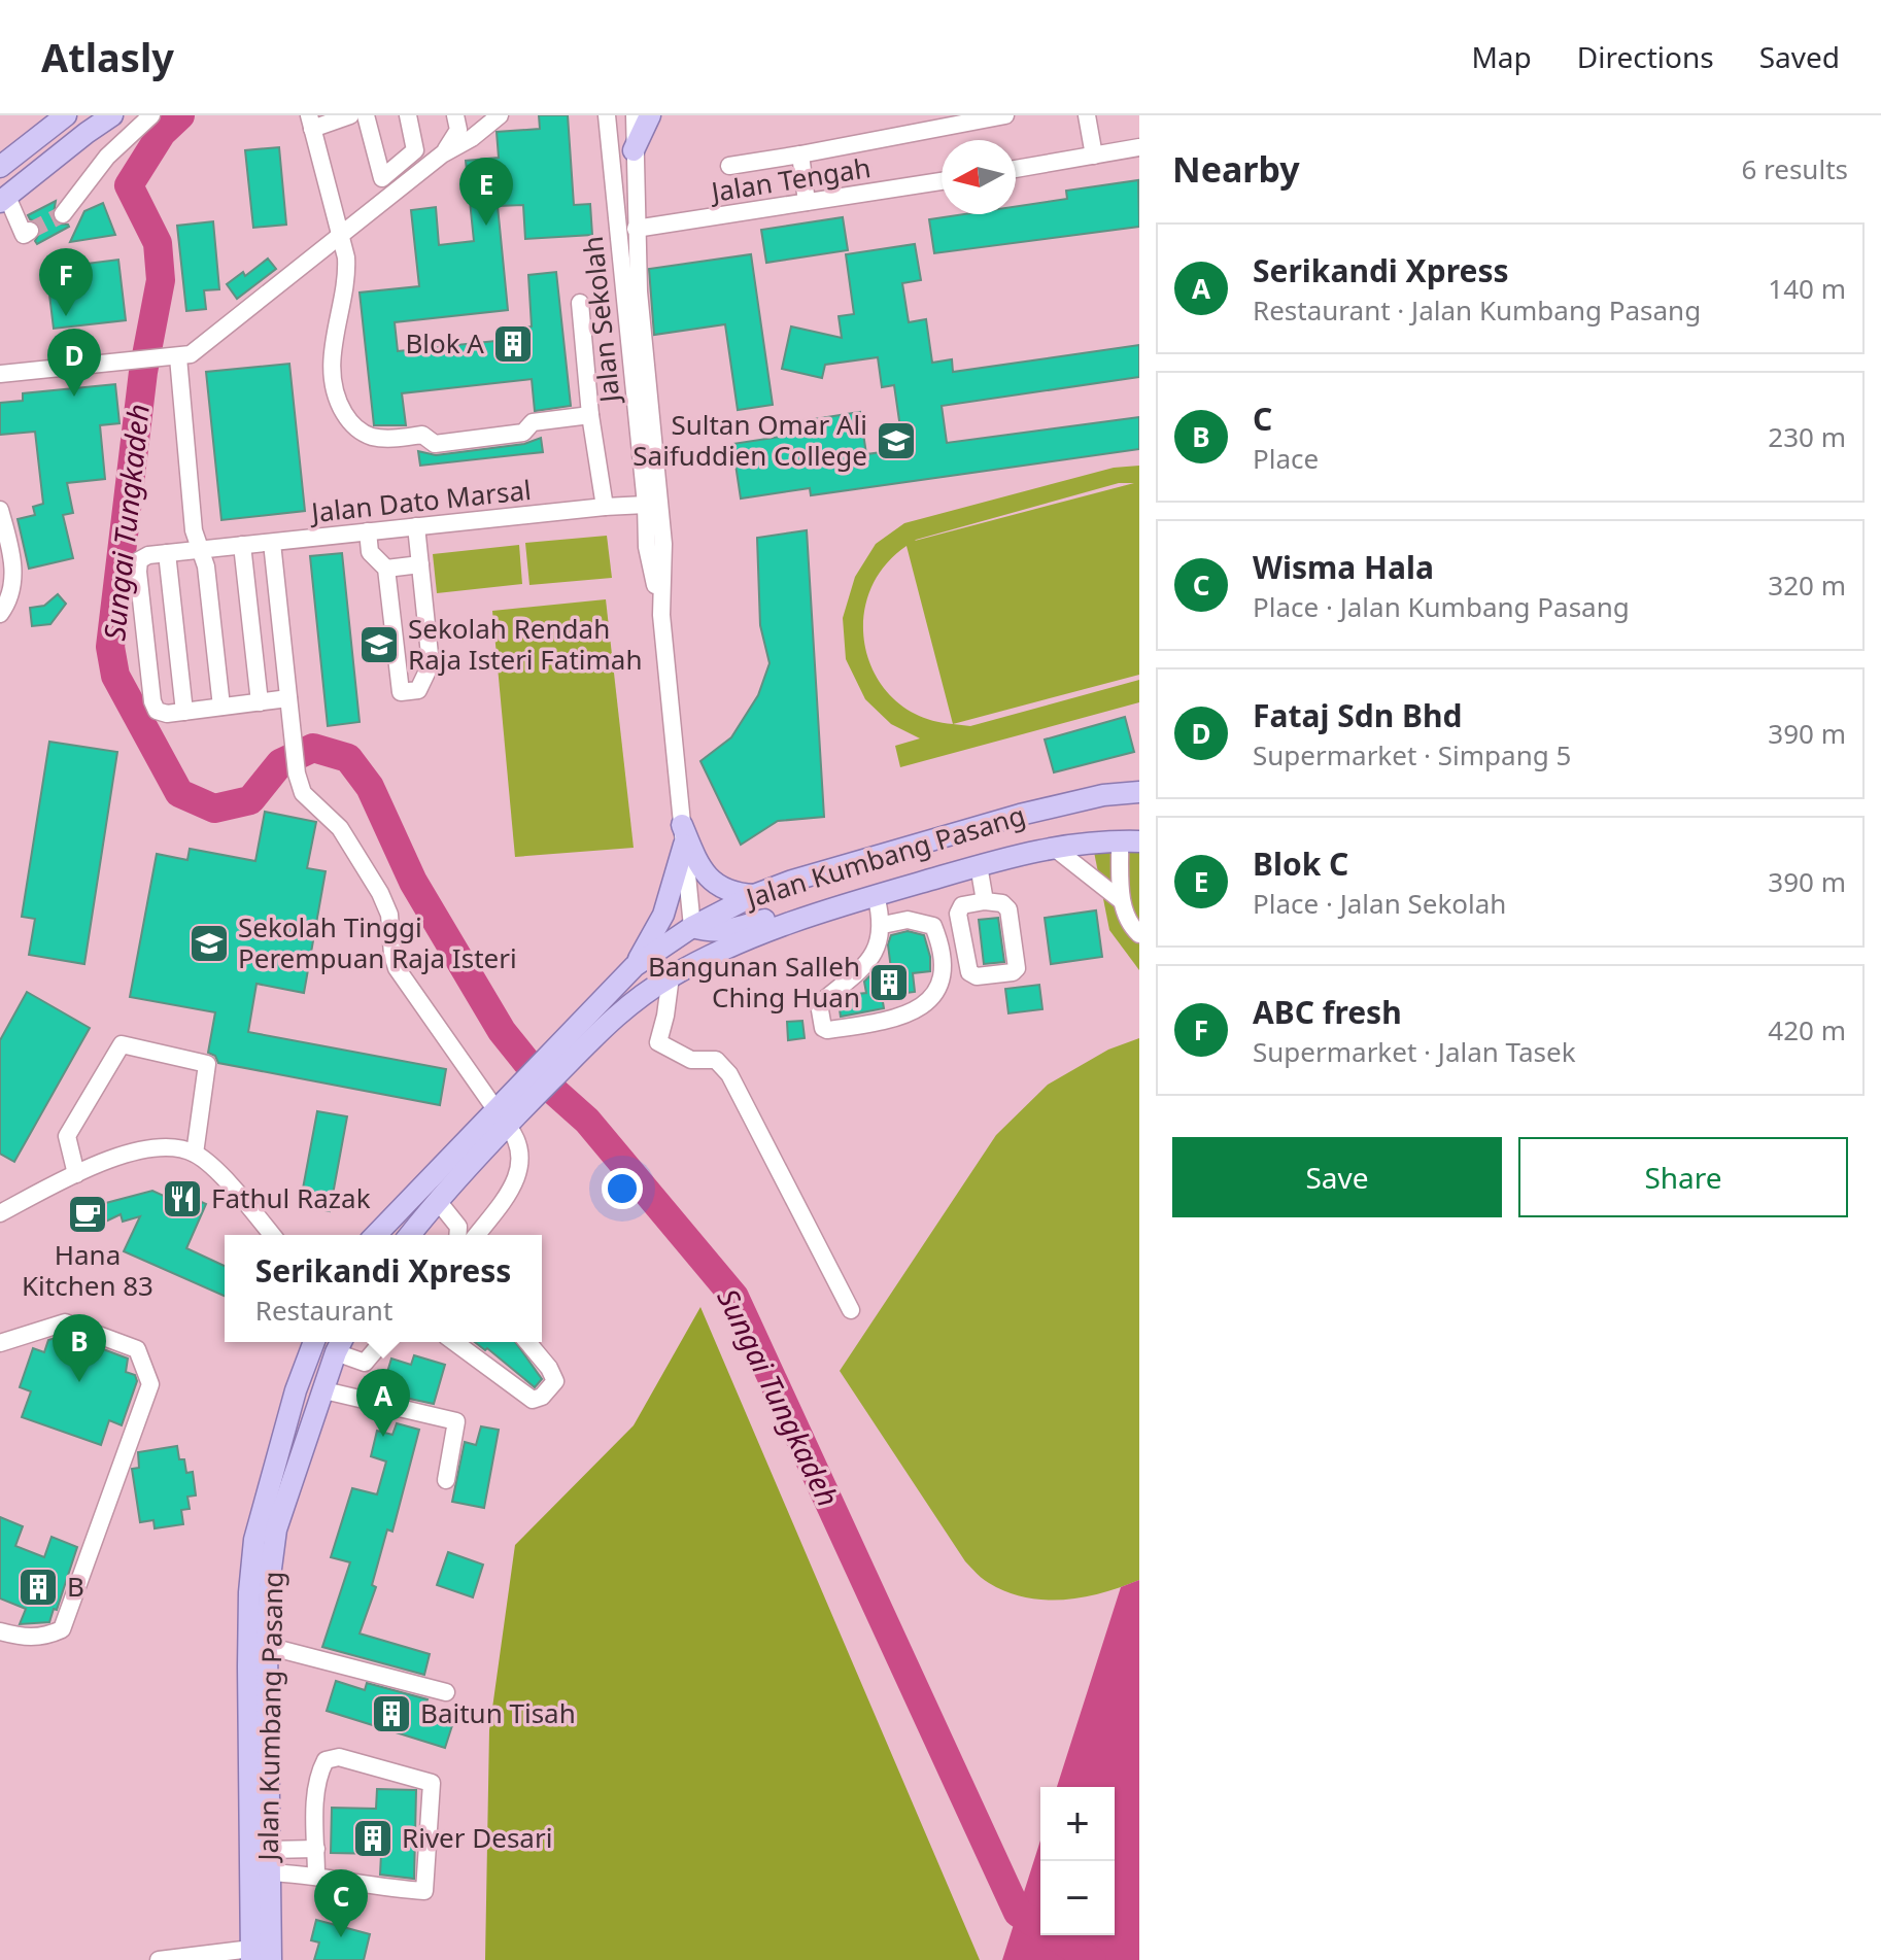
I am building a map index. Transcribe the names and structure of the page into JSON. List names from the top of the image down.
{
  "streets": {
    "main road": ["Jalan Kumbang Pasang"],
    "street": ["Jalan Tengah", "Jalan Sekolah", "Jalan Dato Marsal"]
  },
  "crossings": [
    ["Jalan Tengah", "Jalan Sekolah"],
    ["Jalan Sekolah", "Jalan Dato Marsal"],
    ["Jalan Sekolah", "Jalan Kumbang Pasang"]
  ],
  "water": ["Sungai Tungkadeh"],
  "places": {
    "building": [
      "Blok A",
      "Bangunan Salleh Ching Huan",
      "B",
      "Baitun Tisah",
      "River Desari"
    ],
    "school or university": ["Sultan Omar Ali Saifuddien College", "Sekolah Rendah Raja Isteri Fatimah", "Sekolah Tinggi Perempuan Raja Isteri"],
    "restaurant": ["Fathul Razak"],
    "cafe": ["Hana Kitchen 83"]
  },
  "north": "left",
  "page": {
    "header": "Atlasly",
    "nav": ["Map", "Directions", "Saved"],
    "heading": ["Nearby", "6 results"],
    "pins": [
      "E",
      "F",
      "D",
      "B",
      "A",
      "C"
    ],
    "list": [
      {
        "mark": "A",
        "name": "Serikandi Xpress",
        "note": "Restaurant · Jalan Kumbang Pasang",
        "value": "140 m"
      },
      {
        "mark": "B",
        "name": "C",
        "note": "Place",
        "value": "230 m"
      },
      {
        "mark": "C",
        "name": "Wisma Hala",
        "note": "Place · Jalan Kumbang Pasang",
        "value": "320 m"
      },
      {
        "mark": "D",
        "name": "Fataj Sdn Bhd",
        "note": "Supermarket · Simpang 5",
        "value": "390 m"
      },
      {
        "mark": "E",
        "name": "Blok C",
        "note": "Place · Jalan Sekolah",
        "value": "390 m"
      },
      {
        "mark": "F",
        "name": "ABC fresh",
        "note": "Supermarket · Jalan Tasek",
        "value": "420 m"
      }
    ],
    "buttons": ["Save", "Share"],
    "popup": ["Serikandi Xpress", "Restaurant"],
    "map_buttons": ["+", "−"]
  }
}
